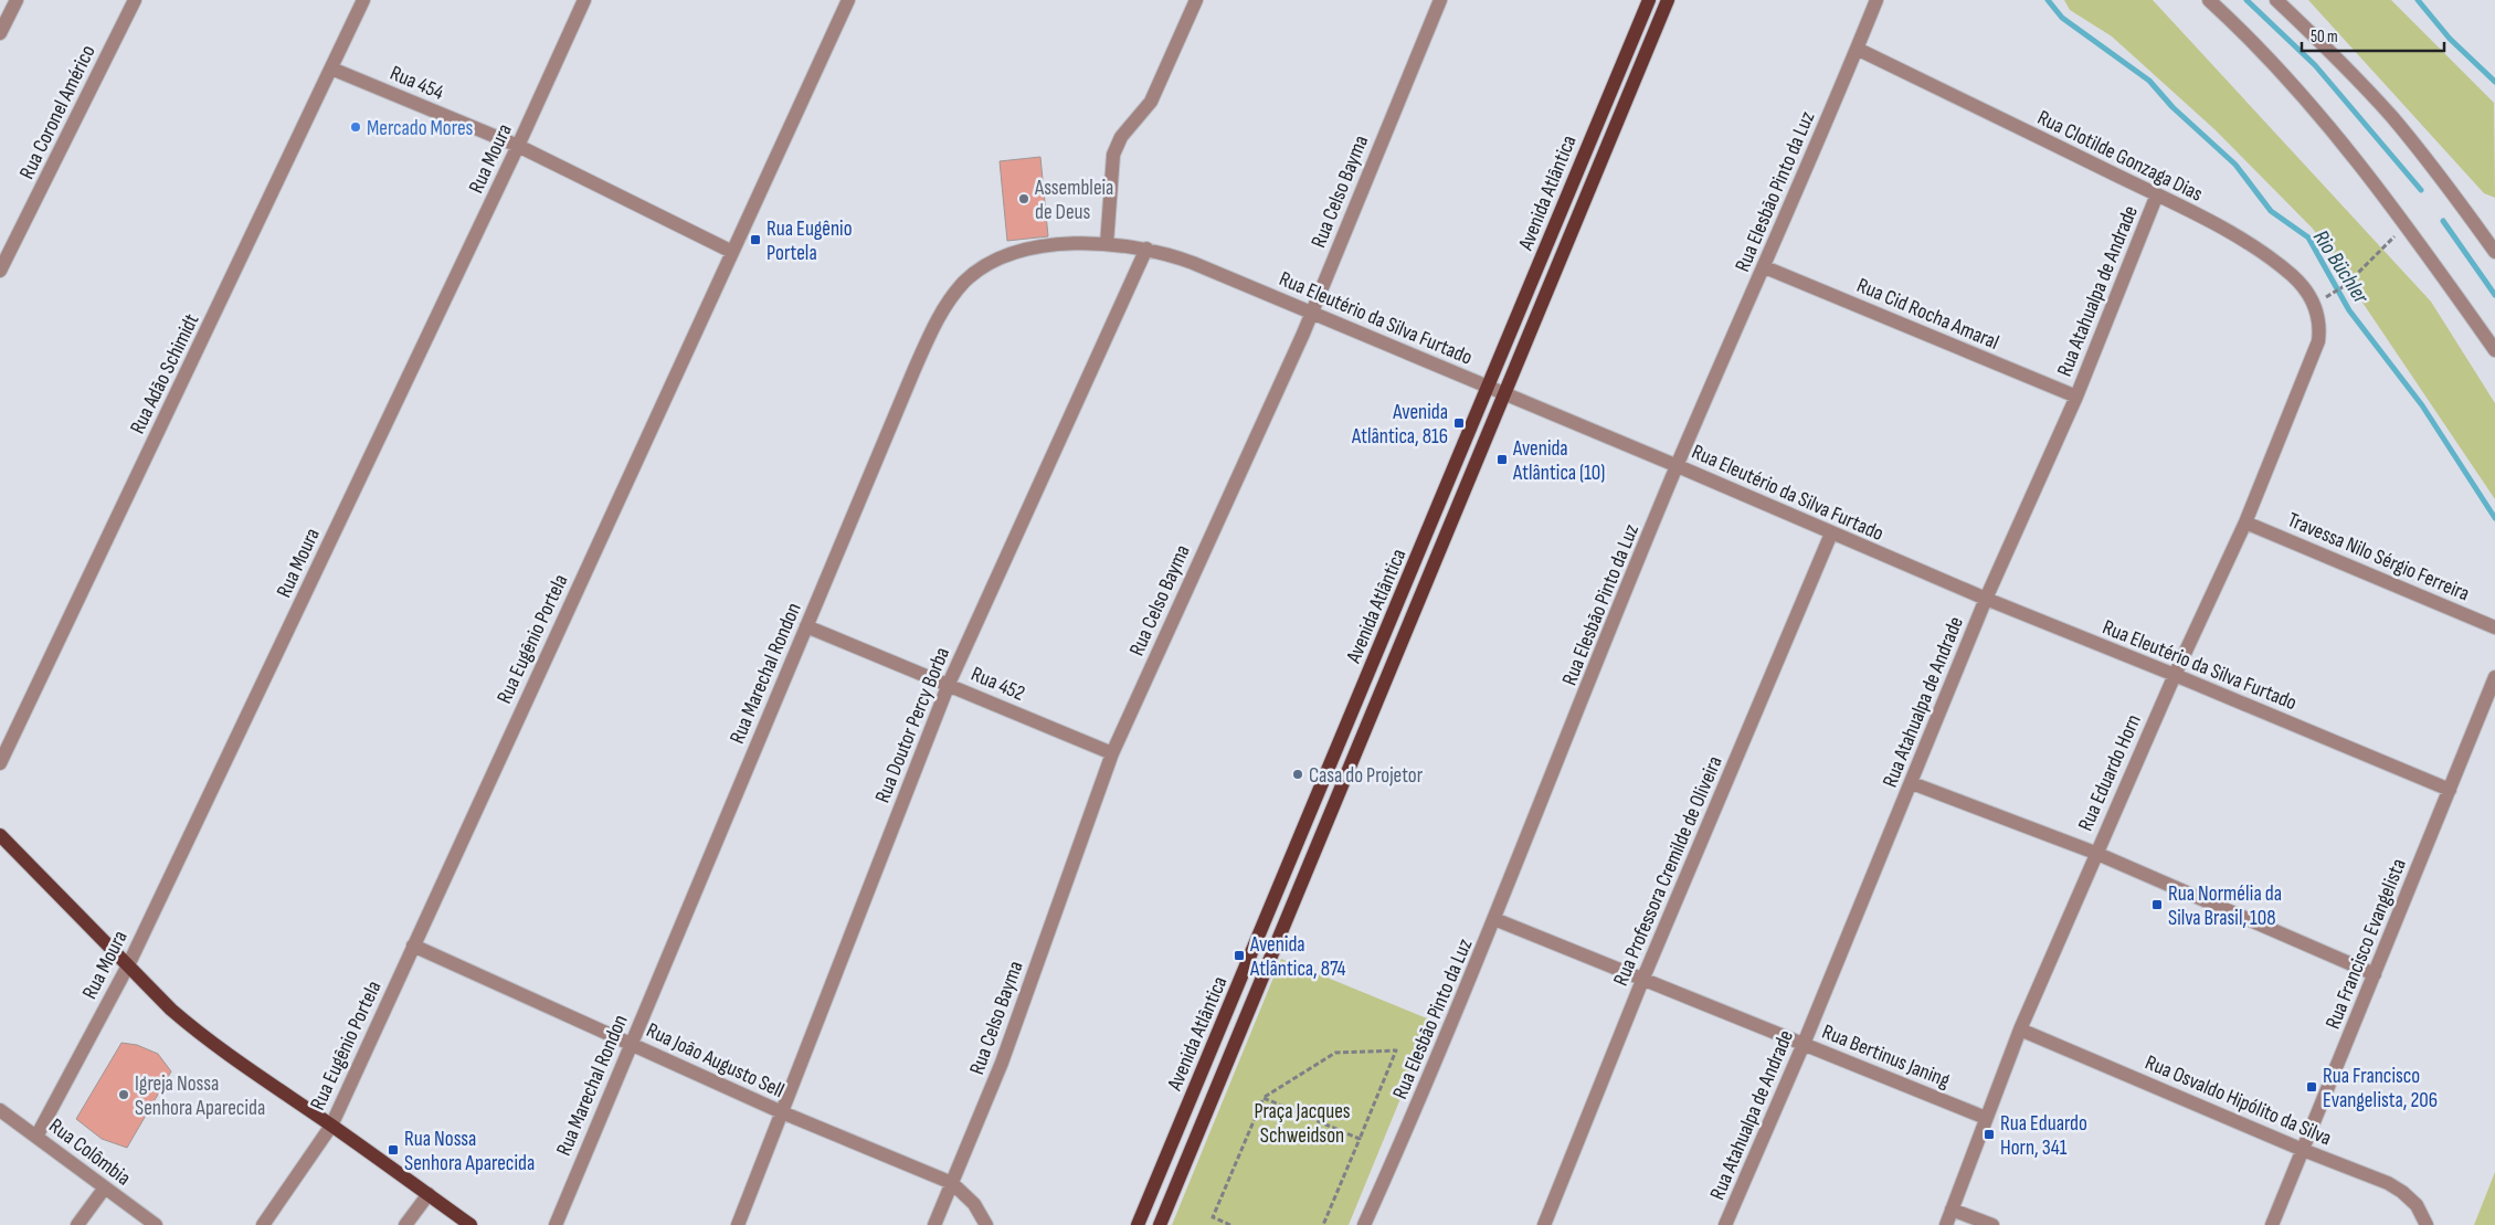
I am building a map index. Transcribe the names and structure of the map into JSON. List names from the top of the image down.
{
  "streets": {
    "main road": ["Avenida Atlântica"],
    "street": [
      "Rua 454",
      "Rua Coronel Américo",
      "Rua Clotilde Gonzaga Dias",
      "Rua Moura",
      "Rua Celso Bayma",
      "Rua Elesbão Pinto da Luz",
      "Rua Atahualpa de Andrade",
      "Rua Cid Rocha Amaral",
      "Rua Eleutério da Silva Furtado",
      "Rua Adão Schimidt",
      "Travessa Nilo Sérgio Ferreira",
      "Rua Eugênio Portela",
      "Rua Marechal Rondon",
      "Rua 452",
      "Rua Doutor Percy Borba",
      "Rua Eduardo Horn",
      "Rua Professora Cremilde de Oliveira",
      "Rua Francisco Evangelista",
      "Rua Bertinus Janing",
      "Rua João Augusto Sell",
      "Rua Osvaldo Hipólito da Silva",
      "Rua Colômbia"
    ]
  },
  "crossings": [
    ["Rua 454", "Rua Moura"],
    ["Rua 454", "Rua Adão Schimidt"],
    ["Rua 454", "Rua Eugênio Portela"],
    ["Rua Clotilde Gonzaga Dias", "Rua Elesbão Pinto da Luz"],
    ["Rua Clotilde Gonzaga Dias", "Rua Atahualpa de Andrade"],
    ["Rua Clotilde Gonzaga Dias", "Rua Eduardo Horn"],
    ["Rua Moura", "Rua Colômbia"],
    ["Rua Celso Bayma", "Rua Eleutério da Silva Furtado"],
    ["Rua Celso Bayma", "Rua 452"],
    ["Rua Celso Bayma", "Rua João Augusto Sell"],
    ["Rua Elesbão Pinto da Luz", "Rua Cid Rocha Amaral"],
    ["Rua Elesbão Pinto da Luz", "Rua Eleutério da Silva Furtado"],
    ["Rua Elesbão Pinto da Luz", "Rua Bertinus Janing"],
    ["Avenida Atlântica", "Rua Eleutério da Silva Furtado"],
    ["Rua Atahualpa de Andrade", "Rua Cid Rocha Amaral"],
    ["Rua Atahualpa de Andrade", "Rua Eleutério da Silva Furtado"],
    ["Rua Atahualpa de Andrade", "Rua Bertinus Janing"],
    ["Rua Eleutério da Silva Furtado", "Rua Marechal Rondon"],
    ["Rua Eleutério da Silva Furtado", "Rua Doutor Percy Borba"],
    ["Rua Eleutério da Silva Furtado", "Rua Eduardo Horn"],
    ["Rua Eleutério da Silva Furtado", "Rua Professora Cremilde de Oliveira"],
    ["Rua Eleutério da Silva Furtado", "Rua Francisco Evangelista"],
    ["Travessa Nilo Sérgio Ferreira", "Rua Eduardo Horn"],
    ["Rua Eugênio Portela", "Rua João Augusto Sell"],
    ["Rua Marechal Rondon", "Rua 452"],
    ["Rua Marechal Rondon", "Rua João Augusto Sell"],
    ["Rua 452", "Rua Doutor Percy Borba"],
    ["Rua Doutor Percy Borba", "Rua João Augusto Sell"],
    ["Rua Eduardo Horn", "Rua Bertinus Janing"],
    ["Rua Eduardo Horn", "Rua Osvaldo Hipólito da Silva"],
    ["Rua Professora Cremilde de Oliveira", "Rua Bertinus Janing"],
    ["Rua Francisco Evangelista", "Rua Osvaldo Hipólito da Silva"]
  ],
  "water": ["Rio Büchler"],
  "parks": ["Praça Jacques Schweidson"],
  "places": {
    "other": [
      "Mercado Mores",
      "Assembleia de Deus",
      "Casa do Projetor",
      "Igreja Nossa Senhora Aparecida"
    ],
    "transit": [
      "Rua Eugênio Portela",
      "Avenida Atlântica, 816",
      "Avenida Atlântica (10)",
      "Rua Normélia da Silva Brasil, 108",
      "Avenida Atlântica, 874",
      "Rua Francisco Evangelista, 206",
      "Rua Eduardo Horn, 341",
      "Rua Nossa Senhora Aparecida"
    ]
  },
  "scale_bar": "50 m"
}
